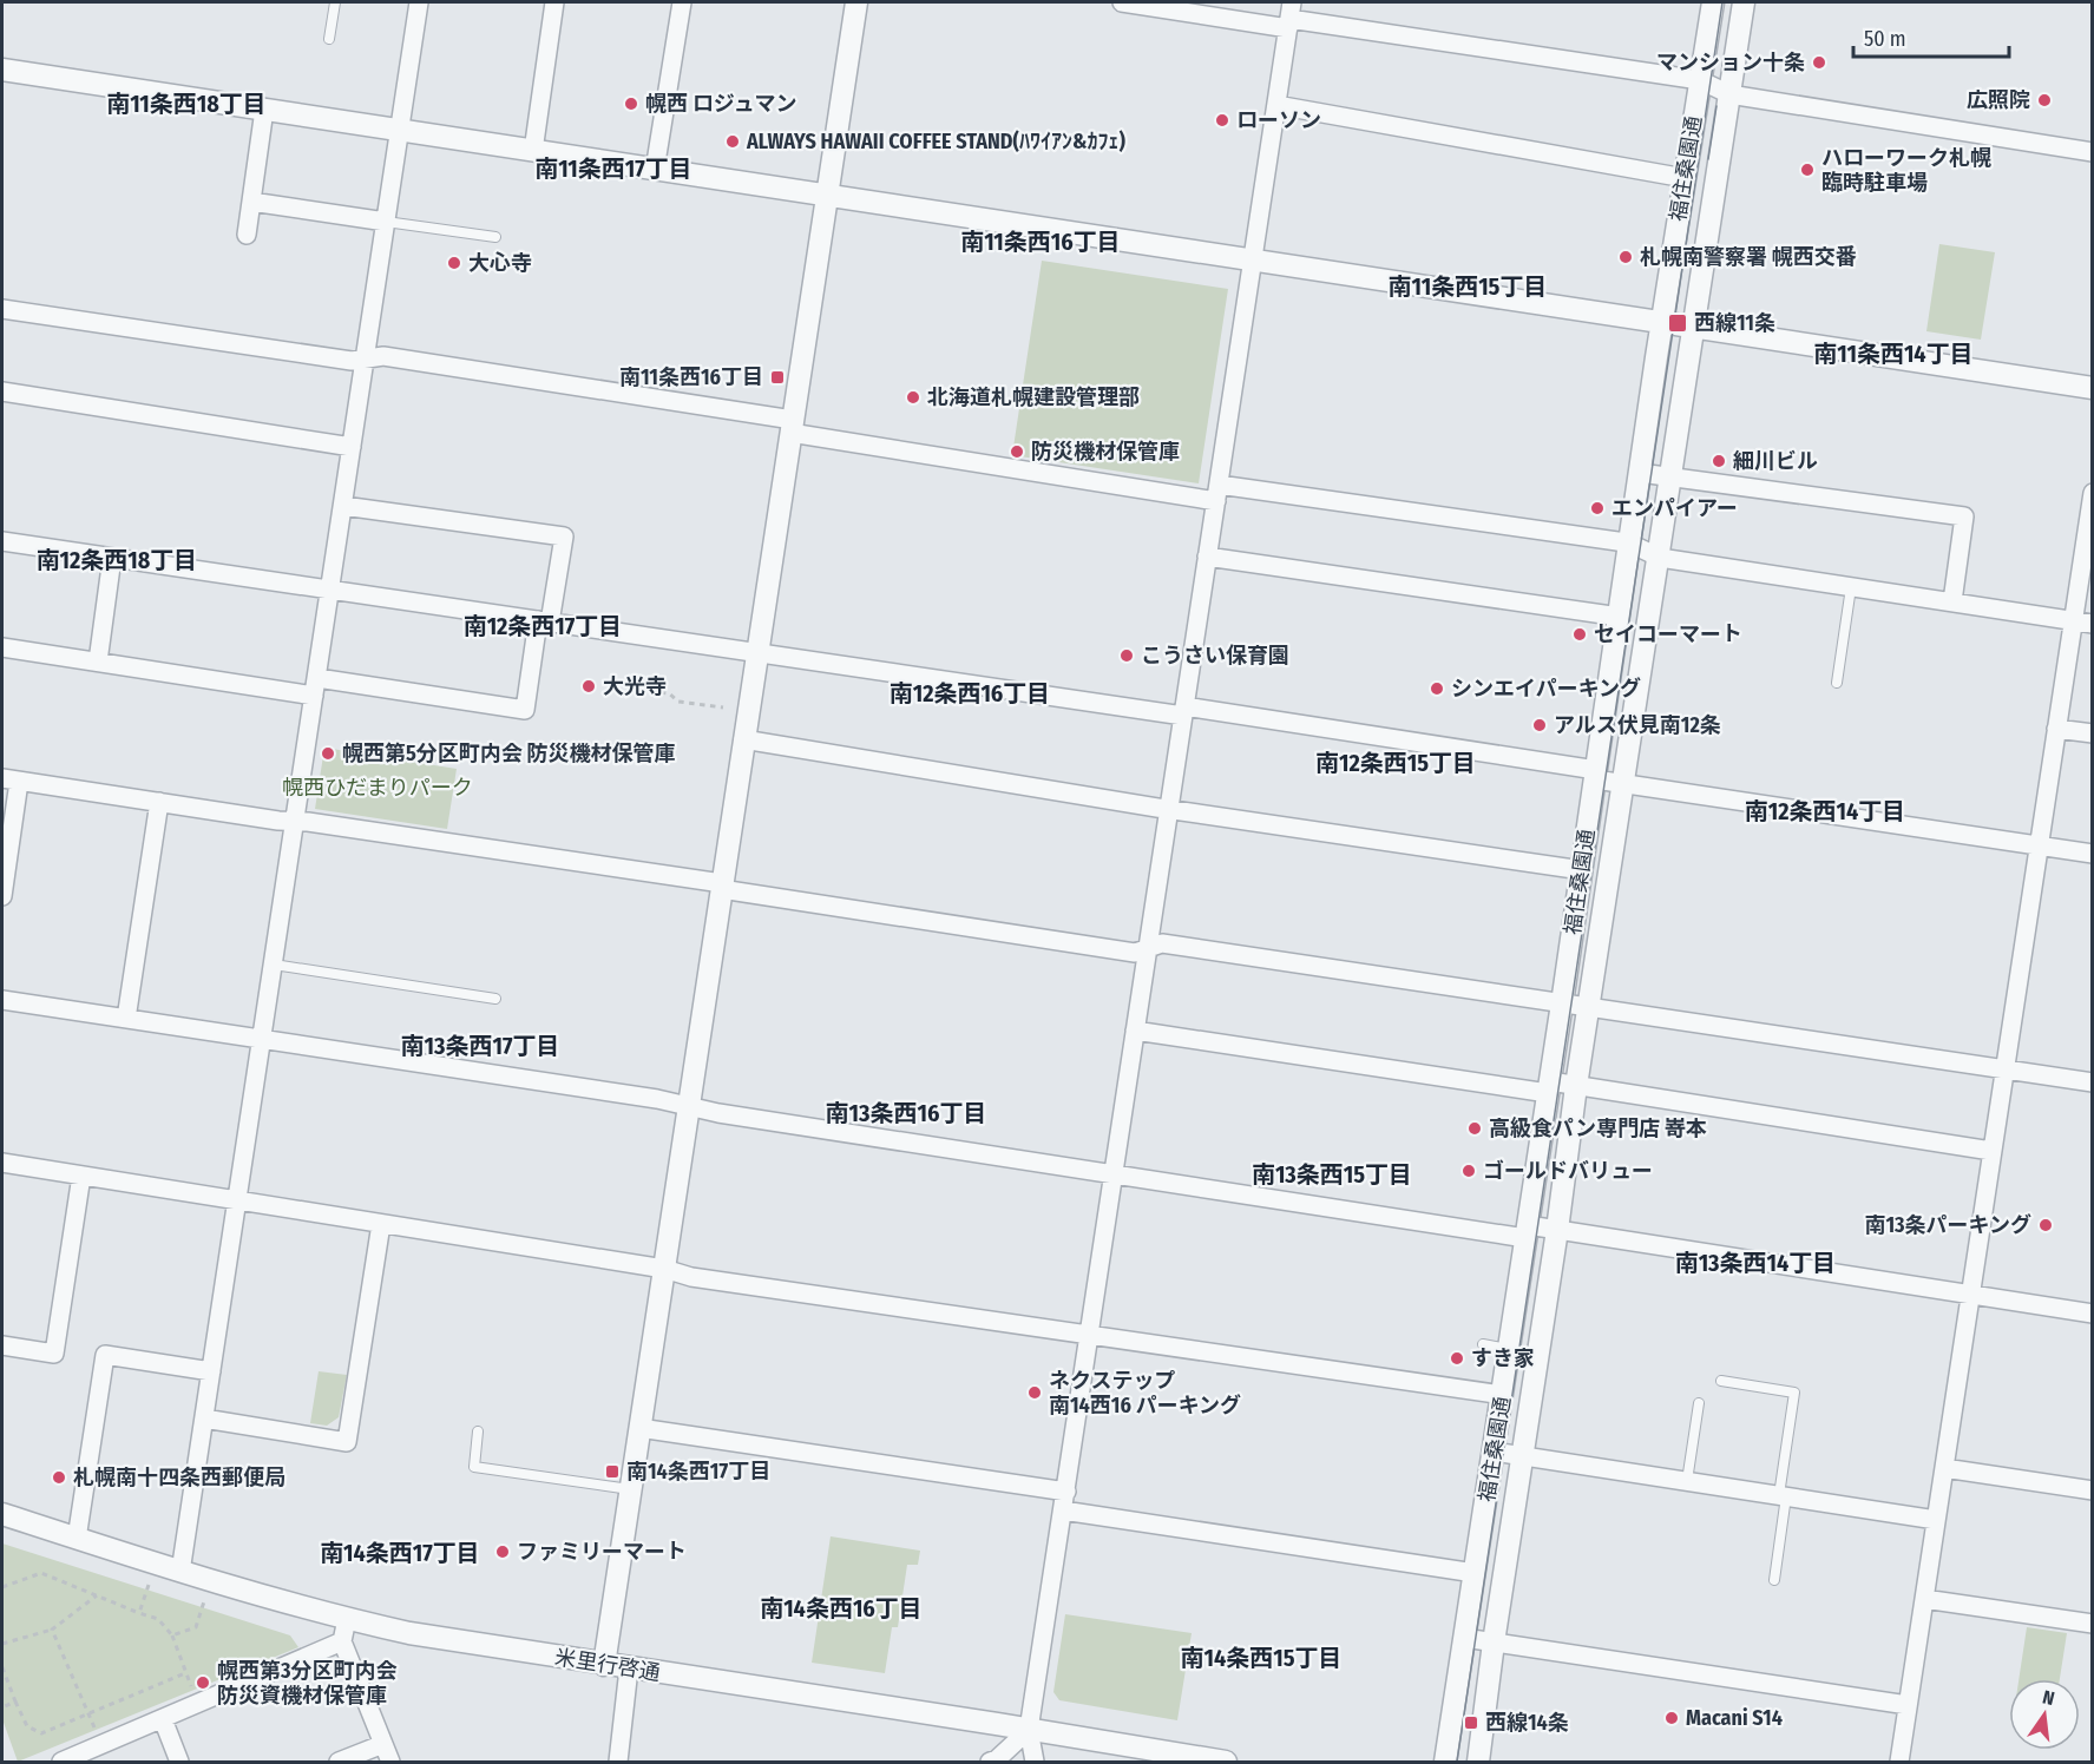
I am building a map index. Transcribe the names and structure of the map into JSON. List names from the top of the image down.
{
  "streets": {
    "street": ["福住桑園通", "米里行啓通"]
  },
  "districts": [
    "南11条西18丁目",
    "南11条西17丁目",
    "南11条西16丁目",
    "南11条西15丁目",
    "南11条西14丁目",
    "南12条西18丁目",
    "南12条西17丁目",
    "南12条西16丁目",
    "南12条西15丁目",
    "南12条西14丁目",
    "南13条西17丁目",
    "南13条西16丁目",
    "南13条西15丁目",
    "南13条西14丁目",
    "南14条西17丁目",
    "南14条西16丁目",
    "南14条西15丁目"
  ],
  "parks": ["幌西ひだまりパーク"],
  "places": {
    "other": [
      "マンション十条",
      "広照院",
      "幌西 ロジュマン",
      "ローソン",
      "ALWAYS HAWAII COFFEE STAND(ﾊﾜｲｱﾝ&ｶﾌｪ)",
      "ハローワーク札幌 臨時駐車場",
      "札幌南警察署 幌西交番",
      "大心寺",
      "北海道札幌建設管理部",
      "防災機材保管庫",
      "細川ビル",
      "エンパイアー",
      "セイコーマート",
      "こうさい保育園",
      "大光寺",
      "シンエイパーキング",
      "アルス伏見南12条",
      "幌西第5分区町内会 防災機材保管庫",
      "高級食パン専門店 嵜本",
      "ゴールドバリュー",
      "南13条パーキング",
      "すき家",
      "ネクステップ 南14西16 パーキング",
      "札幌南十四条西郵便局",
      "ファミリーマート",
      "幌西第3分区町内会 防災資機材保管庫",
      "Macani S14"
    ],
    "transit": [
      "西線11条",
      "南11条西16丁目",
      "南14条西17丁目",
      "西線14条"
    ]
  },
  "scale_bar": "50 m",
  "north": "top"
}
